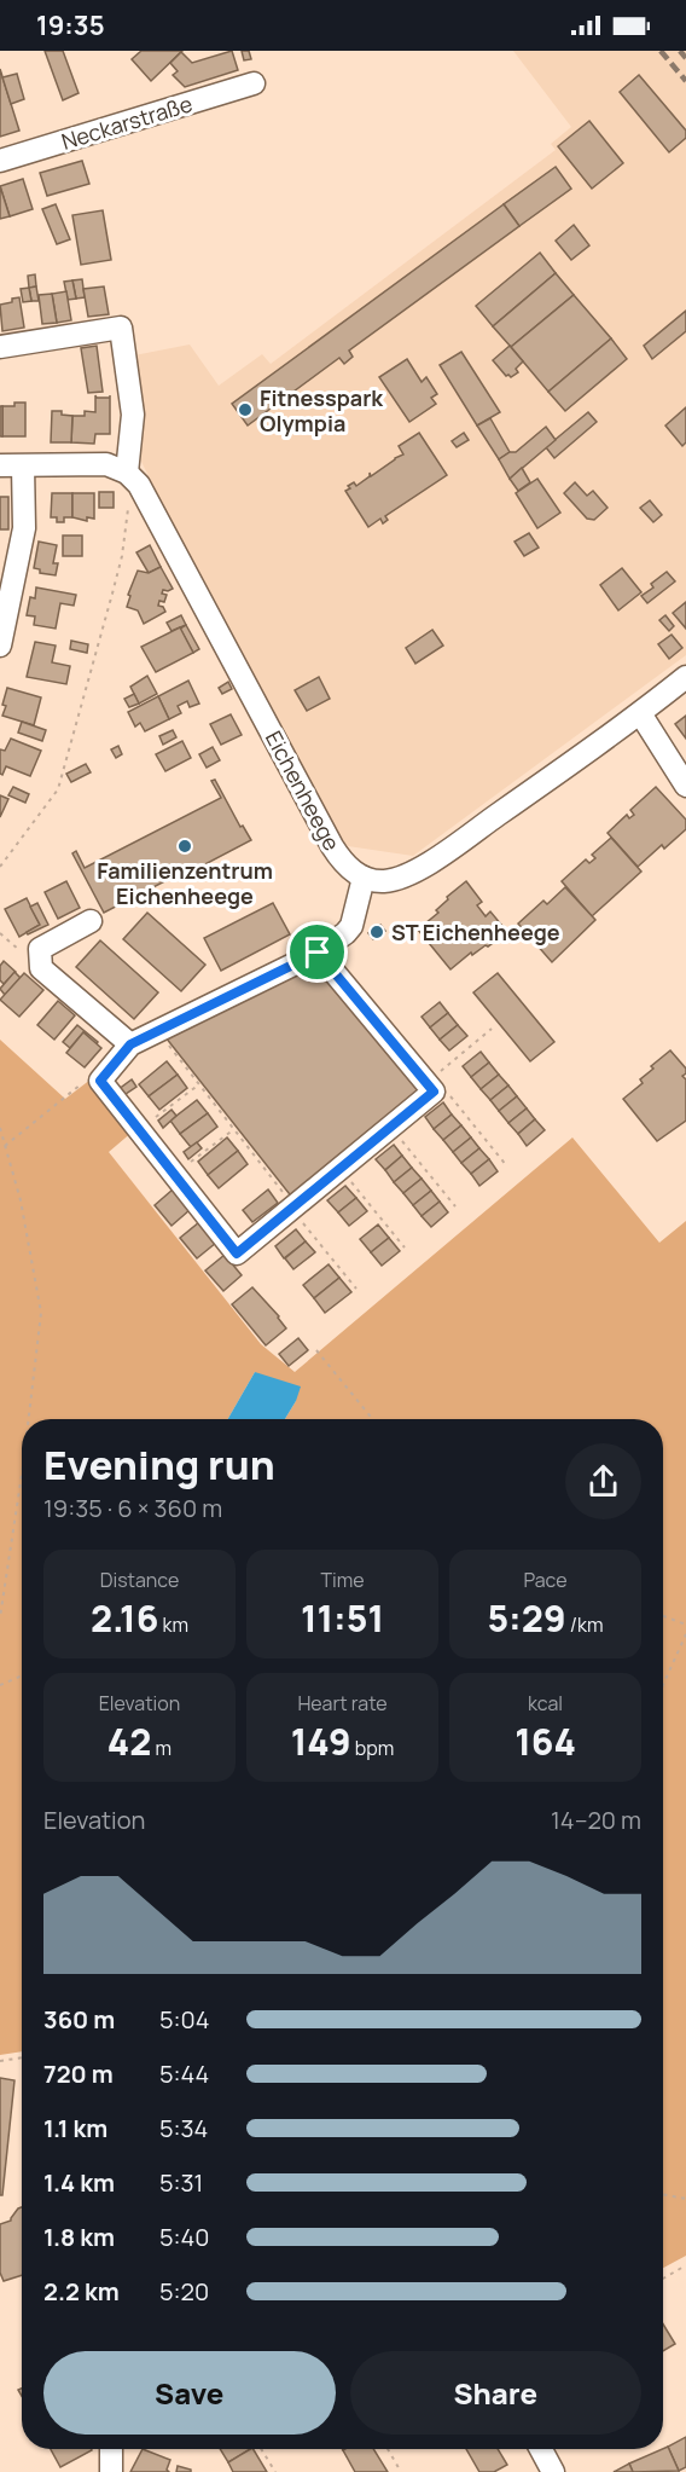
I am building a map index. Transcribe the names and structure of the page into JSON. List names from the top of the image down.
{
  "streets": {
    "street": ["Neckarstraße", "Eichenheege"]
  },
  "places": ["Fitnesspark Olympia", "Familienzentrum Eichenheege", "ST Eichenheege"],
  "page": {
    "status": "19:35",
    "heading": ["Evening run", "19:35 · 6 × 360 m"],
    "stats": [
      ["Distance", "2.16 km"],
      ["Time", "11:51"],
      ["Pace", "5:29 /km"],
      ["Elevation", "42 m"],
      ["Heart rate", "149 bpm"],
      ["kcal", "164"]
    ],
    "chart": ["Elevation", "14–20 m"],
    "list": [
      {
        "name": "360 m",
        "note": "5:04"
      },
      {
        "name": "720 m",
        "note": "5:44"
      },
      {
        "name": "1.1 km",
        "note": "5:34"
      },
      {
        "name": "1.4 km",
        "note": "5:31"
      },
      {
        "name": "1.8 km",
        "note": "5:40"
      },
      {
        "name": "2.2 km",
        "note": "5:20"
      }
    ],
    "buttons": ["Save", "Share"]
  }
}
